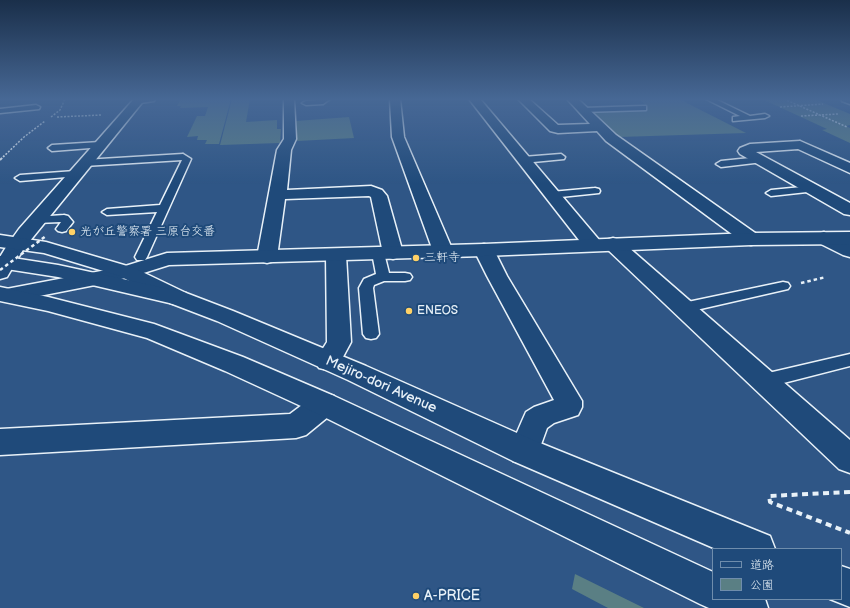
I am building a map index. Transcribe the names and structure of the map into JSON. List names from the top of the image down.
{
  "streets": {
    "main road": ["Mejiro-dori Avenue"]
  },
  "places": [
    "光が丘警察署 三原台交番",
    "三軒寺",
    "ENEOS",
    "A-PRICE"
  ],
  "legend": ["道路", "公園"]
}
